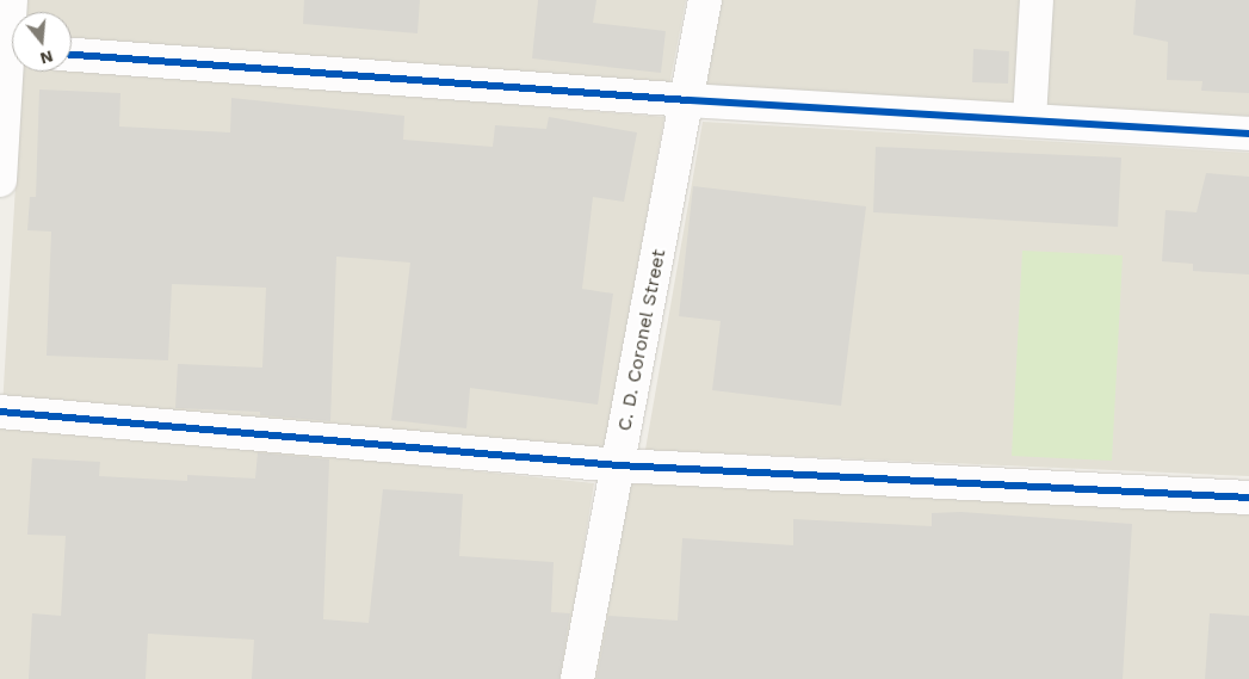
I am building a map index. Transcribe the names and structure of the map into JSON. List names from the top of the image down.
{
  "streets": {
    "street": ["C. D. Coronel Street"]
  },
  "north": "bottom"
}
